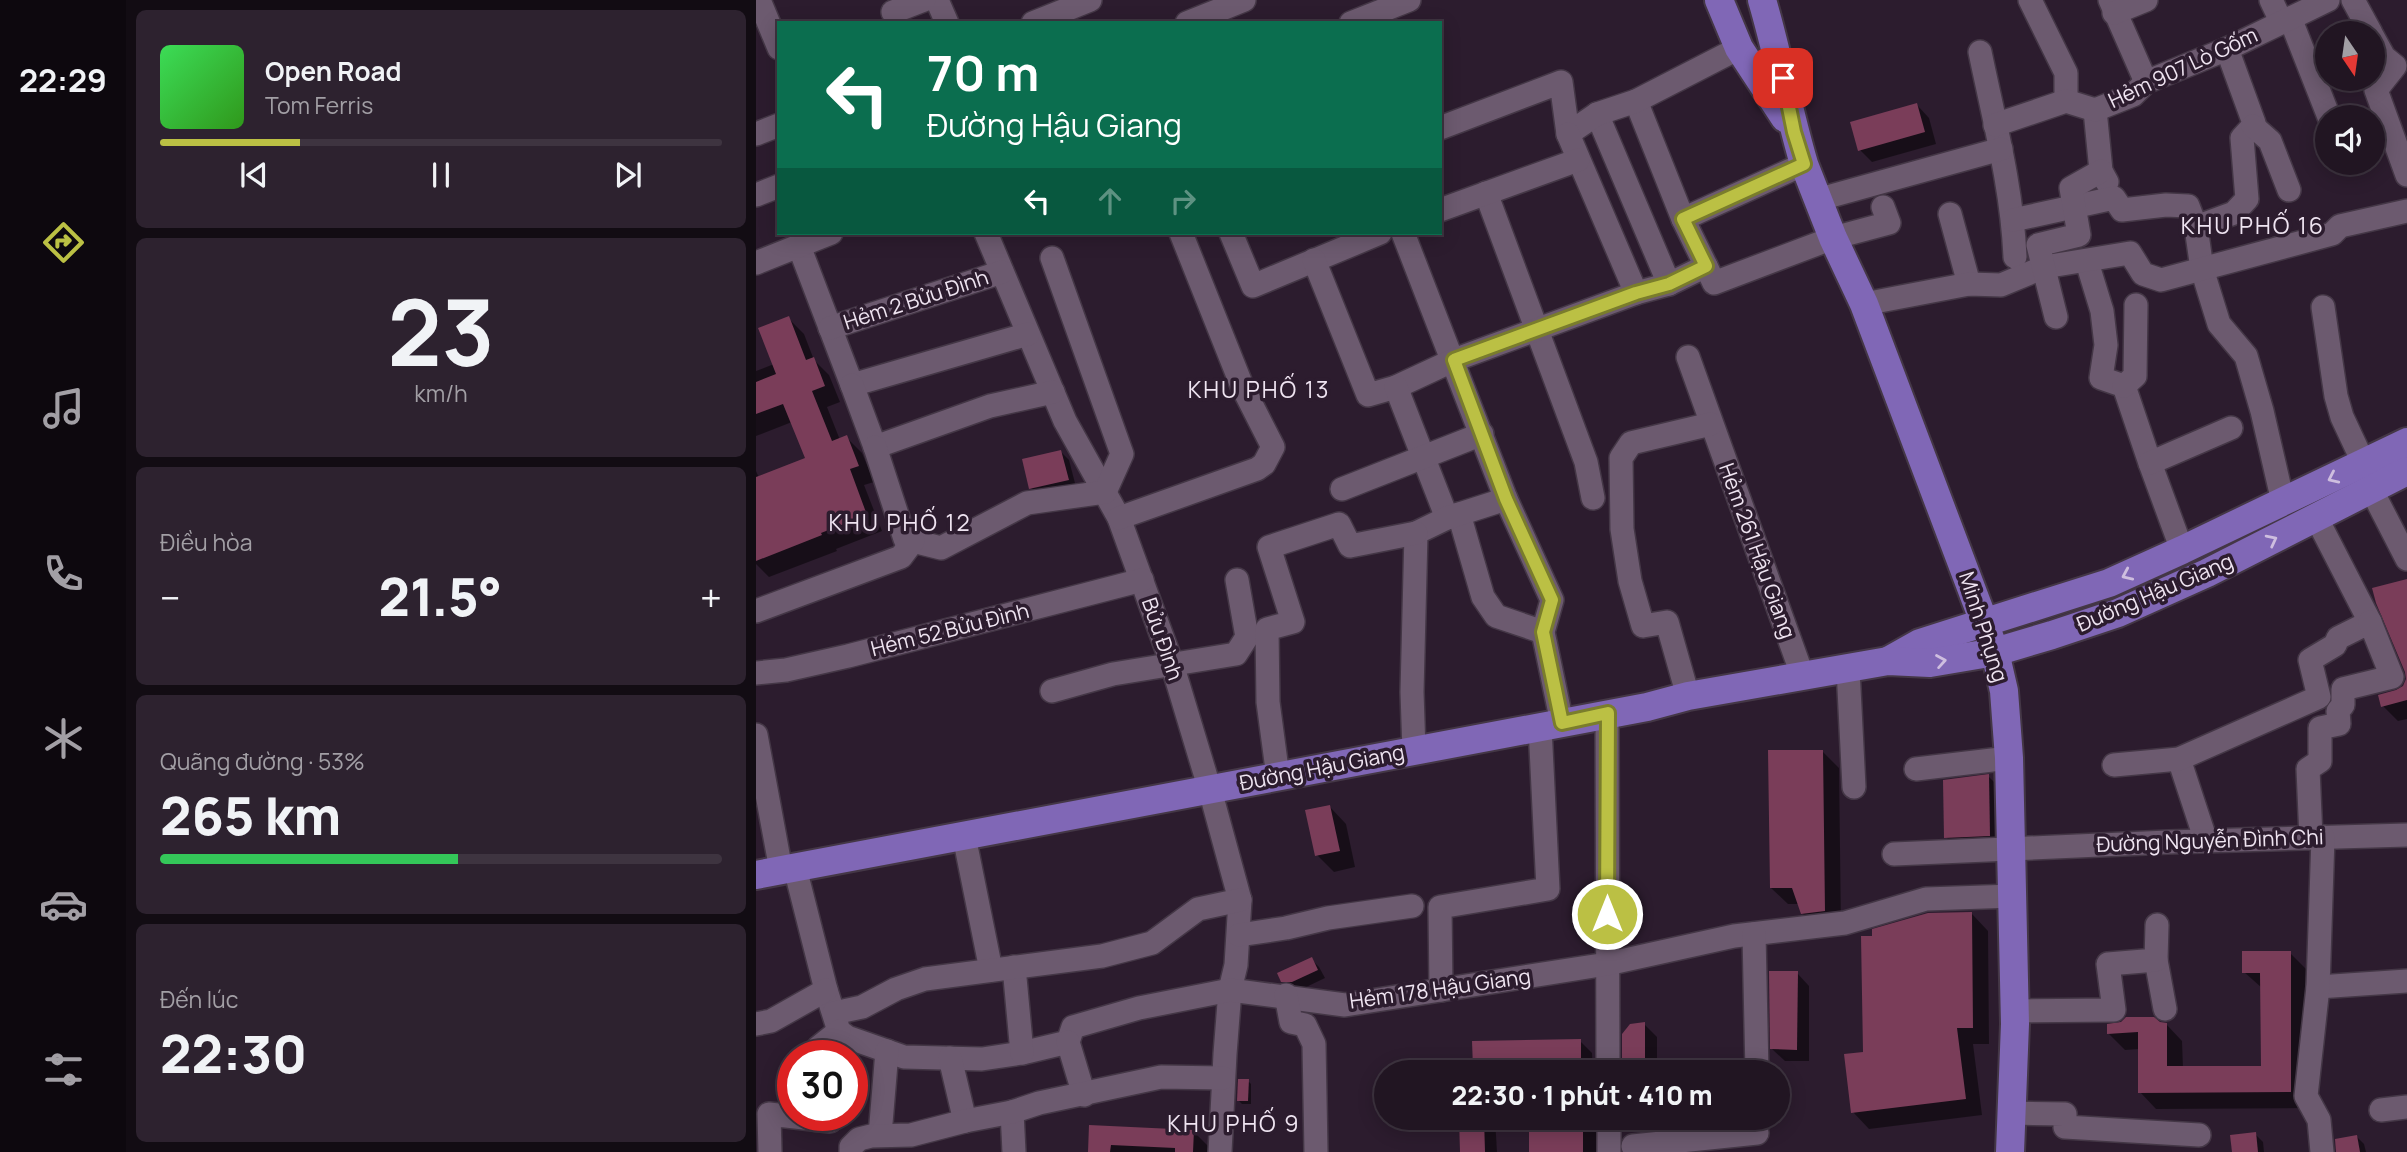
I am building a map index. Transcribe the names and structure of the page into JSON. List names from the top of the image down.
{
  "streets": {
    "main road": ["Đường Hậu Giang", "Minh Phụng"],
    "street": [
      "Hẻm 907 Lò Gốm",
      "Hẻm 2 Bửu Đình",
      "Hẻm 261 Hậu Giang",
      "Hẻm 52 Bửu Đình",
      "Bửu Đình",
      "Đường Nguyễn Đình Chi",
      "Hẻm 178 Hậu Giang"
    ]
  },
  "crossings": [
    ["Hẻm 2 Bửu Đình", "Bửu Đình"],
    ["Hẻm 261 Hậu Giang", "Đường Hậu Giang"],
    ["Đường Hậu Giang", "Minh Phụng"],
    ["Đường Hậu Giang", "Bửu Đình"],
    ["Minh Phụng", "Đường Nguyễn Đình Chi"],
    ["Minh Phụng", "Hẻm 178 Hậu Giang"],
    ["Hẻm 52 Bửu Đình", "Bửu Đình"],
    ["Bửu Đình", "Hẻm 178 Hậu Giang"]
  ],
  "districts": [
    "KHU PHỐ 16",
    "KHU PHỐ 13",
    "KHU PHỐ 12",
    "KHU PHỐ 9"
  ],
  "north": "bottom",
  "page": {
    "tabs": "22:29",
    "turn": ["70 m", "Đường Hậu Giang"],
    "song": ["Open Road", "Tom Ferris"],
    "tile": [
      ["23", "km/h"],
      "Điều hòa",
      ["Quãng đường · 53%", "265 km"],
      ["Đến lúc", "22:30"]
    ],
    "heat": ["−", "21.5°", "+"],
    "limit": "30",
    "trip": "22:30 · 1 phút · 410 m"
  }
}
